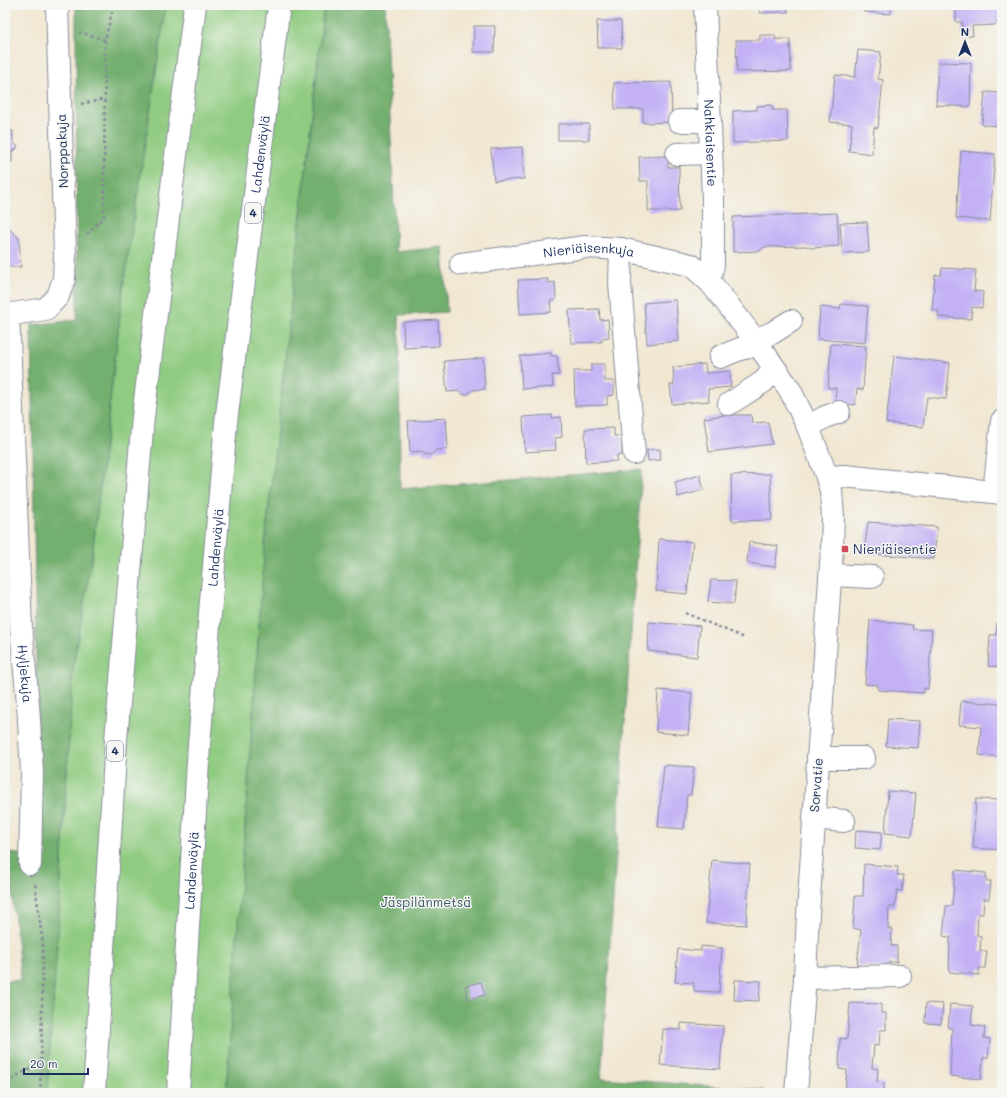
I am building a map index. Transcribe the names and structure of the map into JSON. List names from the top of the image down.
{
  "streets": {
    "main road": [
      "Nahkiaisentie",
      "Norppakuja",
      "Lahdenväylä",
      "4",
      "Nieriäisenkuja",
      "Hyljekuja",
      "Sorvatie"
    ]
  },
  "crossings": [
    ["Nahkiaisentie", "Nieriäisenkuja"],
    ["Norppakuja", "Hyljekuja"]
  ],
  "parks": ["Jäspilänmetsä"],
  "places": {
    "transit": ["Nieriäisentie"]
  },
  "scale_bar": "20 m",
  "north": "top"
}
